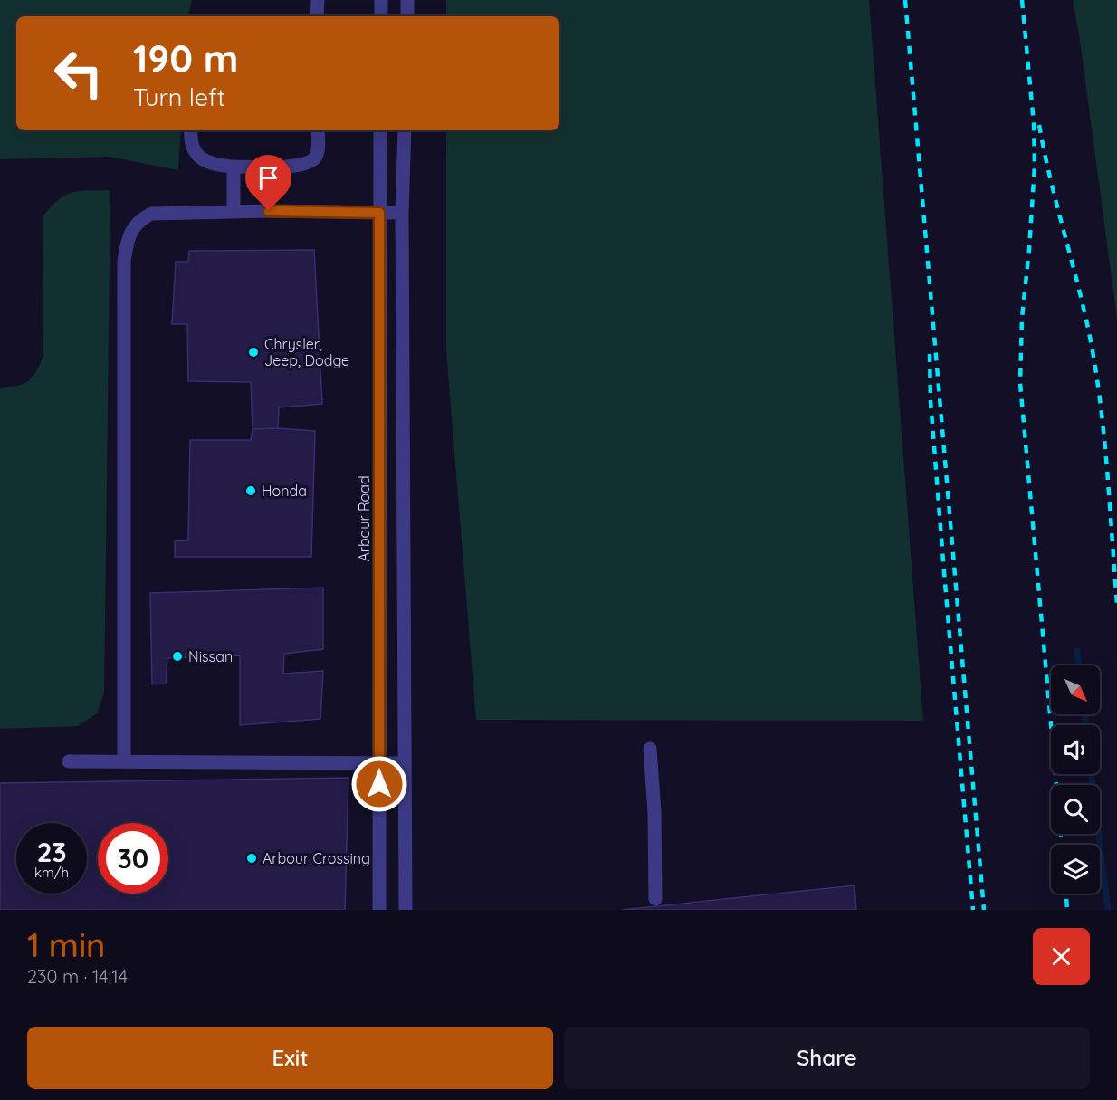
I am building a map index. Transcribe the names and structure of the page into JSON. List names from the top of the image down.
{
  "streets": {
    "street": ["Arbour Road"]
  },
  "places": [
    "Chrysler, Jeep, Dodge",
    "Honda",
    "Nissan",
    "Arbour Crossing"
  ],
  "north": "bottom right",
  "page": {
    "turn": ["190 m", "Turn left"],
    "speed": "23 km/h",
    "limit": "30",
    "heading": ["1 min", "230 m · 14:14"],
    "buttons": ["Exit", "Share"]
  }
}
